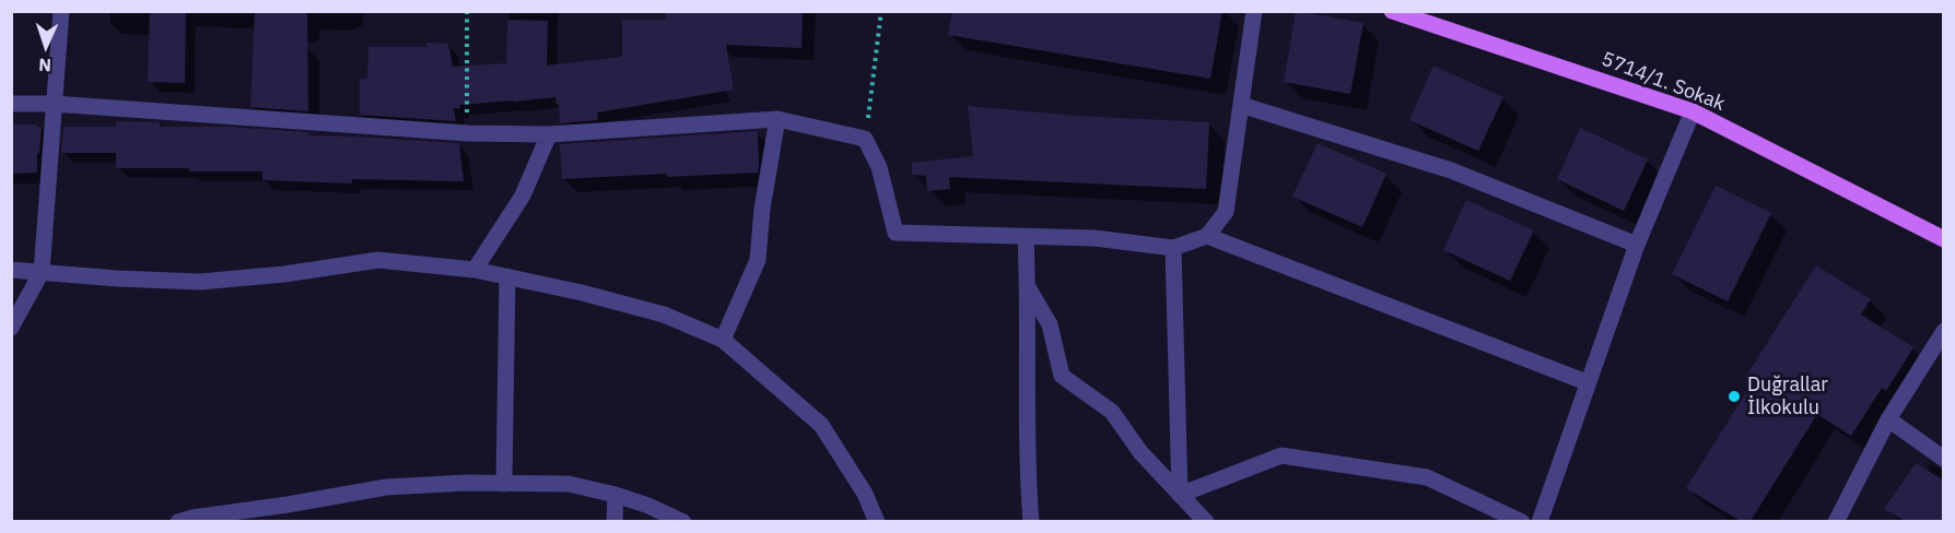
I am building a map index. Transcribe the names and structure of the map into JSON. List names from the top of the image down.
{
  "streets": {
    "main road": ["5714/1. Sokak"]
  },
  "places": ["Duğrallar İlkokulu"],
  "north": "bottom"
}
